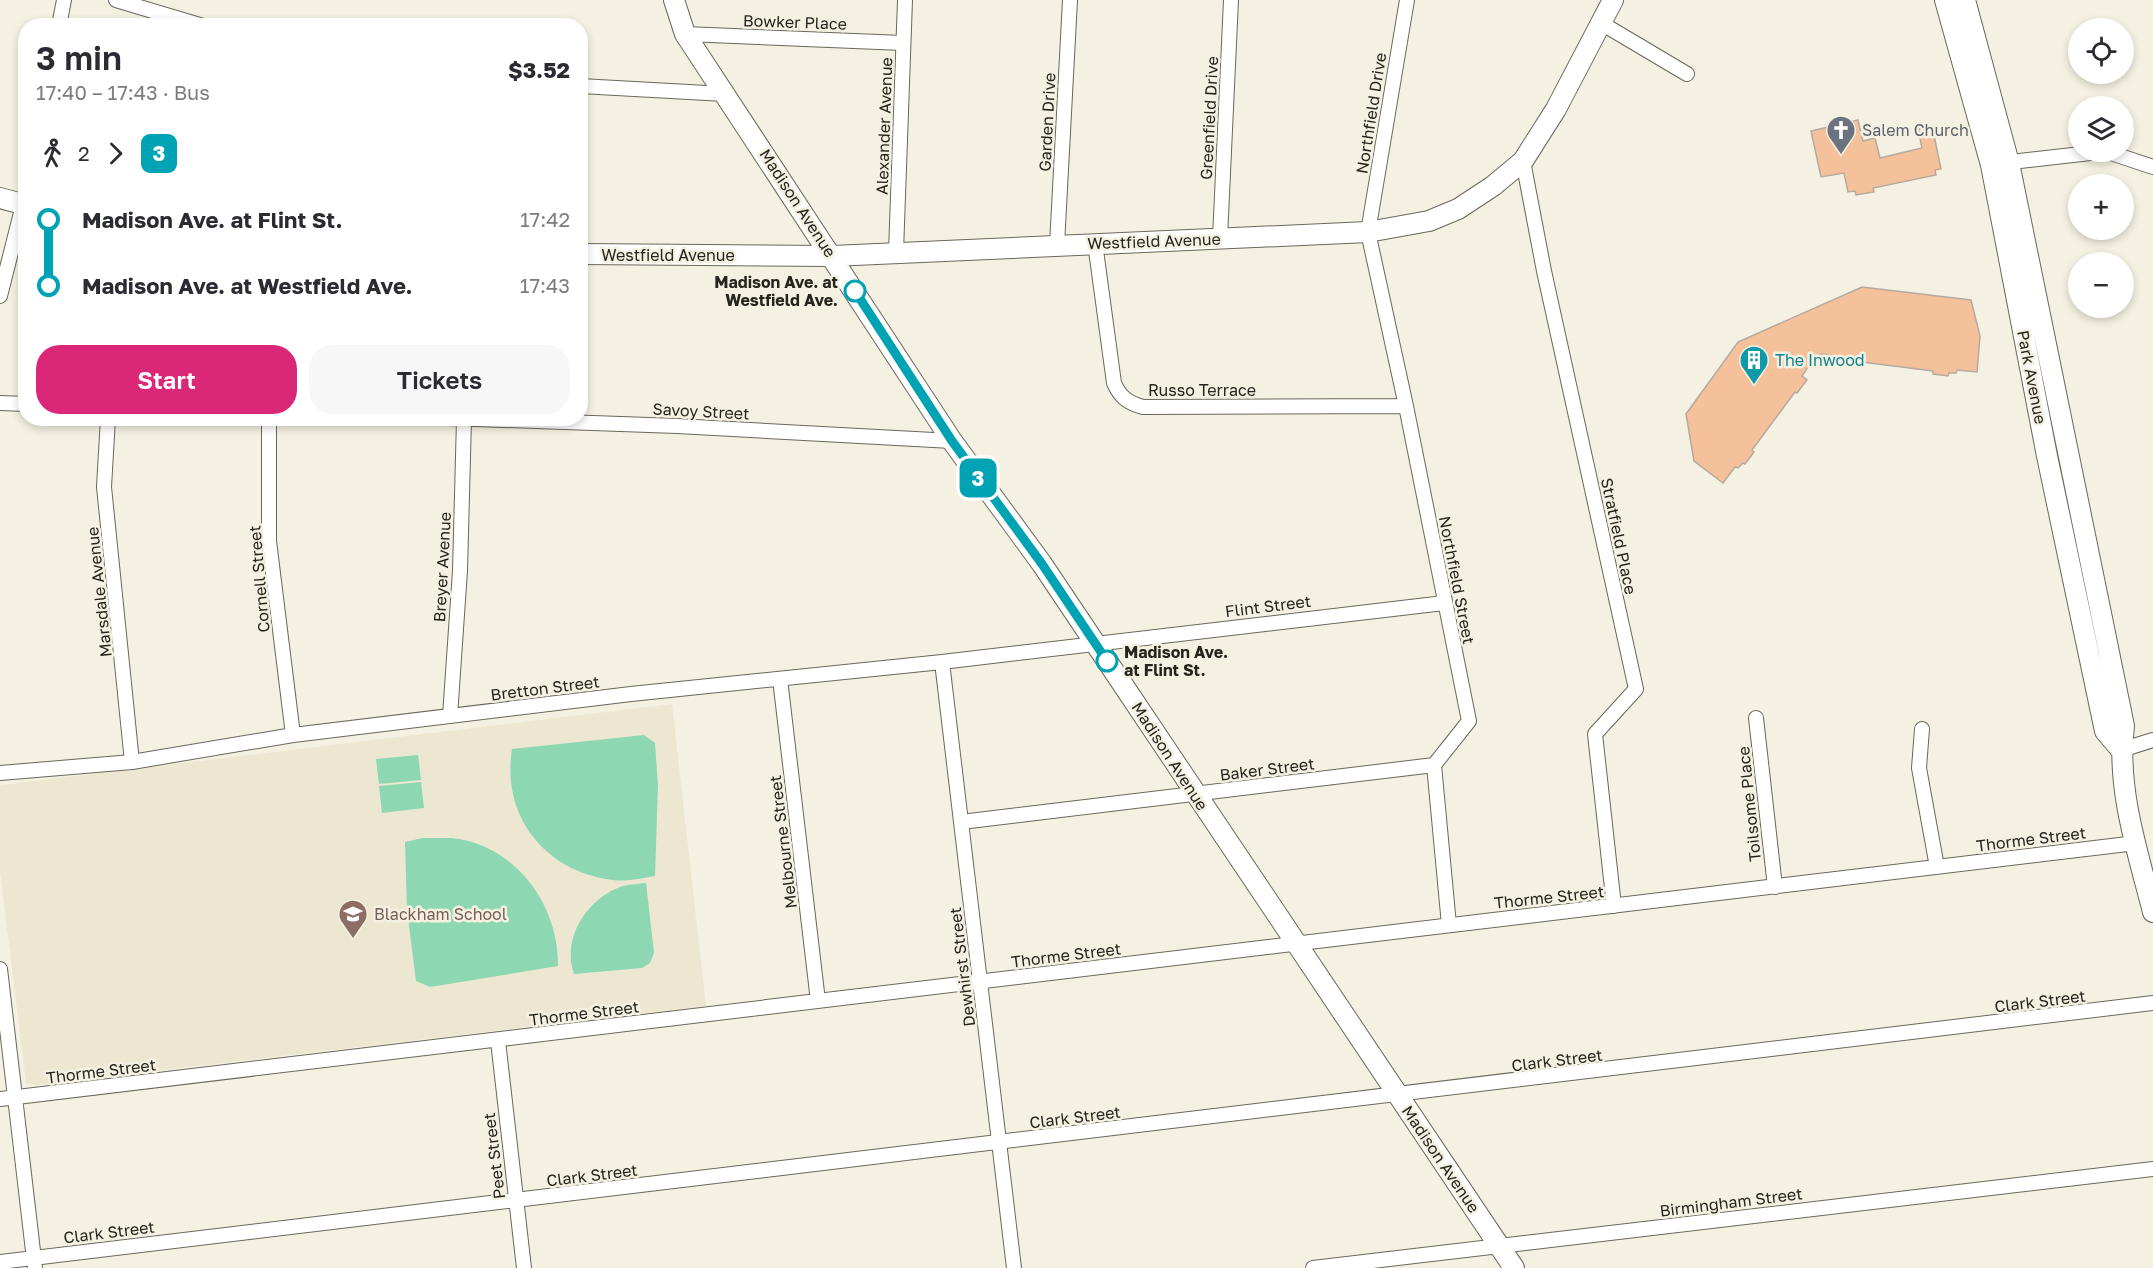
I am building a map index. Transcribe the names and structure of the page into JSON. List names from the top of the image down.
{
  "streets": {
    "main road": ["Madison Avenue", "Westfield Avenue", "Park Avenue"],
    "street": [
      "Bowker Place",
      "Northfield Drive",
      "Greenfield Drive",
      "Garden Drive",
      "Alexander Avenue",
      "Russo Terrace",
      "Savoy Street",
      "Stratfield Place",
      "Breyer Avenue",
      "Cornell Street",
      "Northfield Street",
      "Marsdale Avenue",
      "Flint Street",
      "Bretton Street",
      "Baker Street",
      "Toilsome Place",
      "Thorme Street",
      "Melbourne Street",
      "Dewhirst Street",
      "Clark Street",
      "Peet Street",
      "Birmingham Street"
    ]
  },
  "crossings": [
    ["Bowker Place", "Alexander Avenue"],
    ["Bowker Place", "Madison Avenue"],
    ["Northfield Drive", "Westfield Avenue"],
    ["Northfield Drive", "Northfield Street"],
    ["Greenfield Drive", "Westfield Avenue"],
    ["Garden Drive", "Westfield Avenue"],
    ["Alexander Avenue", "Westfield Avenue"],
    ["Madison Avenue", "Westfield Avenue"],
    ["Madison Avenue", "Savoy Street"],
    ["Madison Avenue", "Flint Street"],
    ["Madison Avenue", "Bretton Street"],
    ["Madison Avenue", "Baker Street"],
    ["Madison Avenue", "Thorme Street"],
    ["Madison Avenue", "Clark Street"],
    ["Madison Avenue", "Birmingham Street"],
    ["Westfield Avenue", "Russo Terrace"],
    ["Westfield Avenue", "Stratfield Place"],
    ["Westfield Avenue", "Northfield Street"],
    ["Park Avenue", "Thorme Street"],
    ["Russo Terrace", "Northfield Street"],
    ["Stratfield Place", "Thorme Street"],
    ["Breyer Avenue", "Bretton Street"],
    ["Cornell Street", "Bretton Street"],
    ["Northfield Street", "Flint Street"],
    ["Northfield Street", "Baker Street"],
    ["Marsdale Avenue", "Bretton Street"],
    ["Flint Street", "Bretton Street"],
    ["Bretton Street", "Melbourne Street"],
    ["Bretton Street", "Dewhirst Street"],
    ["Baker Street", "Dewhirst Street"],
    ["Toilsome Place", "Thorme Street"],
    ["Thorme Street", "Melbourne Street"],
    ["Thorme Street", "Dewhirst Street"],
    ["Thorme Street", "Peet Street"],
    ["Dewhirst Street", "Clark Street"],
    ["Clark Street", "Peet Street"]
  ],
  "places": {
    "church": ["Salem Church"],
    "other": ["Madison Ave. at Westfield Ave.", "Madison Ave. at Flint St."],
    "building": ["The Inwood"],
    "school or university": ["Blackham School"]
  },
  "lines": ["bus line 3"],
  "page": {
    "on_map": "3",
    "map_buttons": ["+", "−"],
    "heading": ["3 min", "17:40 – 17:43 · Bus", "$3.52"],
    "legs": ["2", "3"],
    "list": [
      {
        "name": "Madison Ave. at Flint St.",
        "value": "17:42"
      },
      {
        "name": "Madison Ave. at Westfield Ave.",
        "value": "17:43"
      }
    ],
    "buttons": ["Start", "Tickets"]
  }
}
